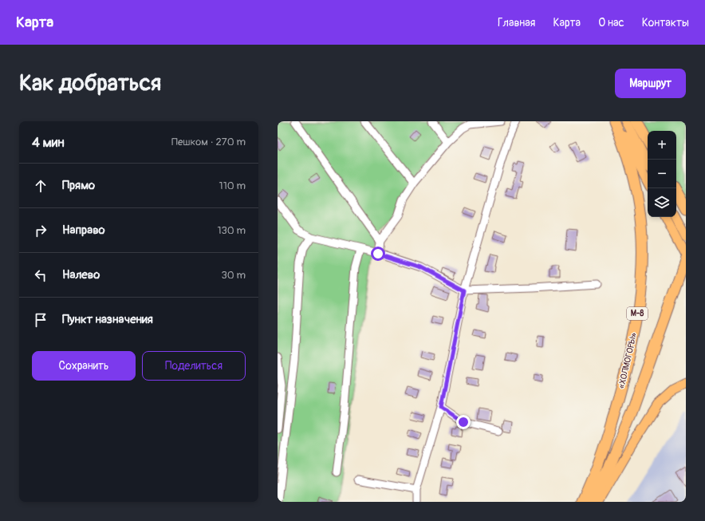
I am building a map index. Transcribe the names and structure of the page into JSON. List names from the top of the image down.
{
  "streets": {
    "highway": ["М-8", "«ХОЛМОГОРЫ»"]
  },
  "page": {
    "header": "Карта",
    "nav": [
      "Главная",
      "Карта",
      "О нас",
      "Контакты"
    ],
    "buttons": [
      "Маршрут",
      ["Сохранить", "Поделиться"]
    ],
    "title": "Как добраться",
    "heading": ["4 мин", "Пешком · 270 m"],
    "map_buttons": ["+", "−"],
    "list": [
      ["Прямо", "110 m"],
      ["Направо", "130 m"],
      ["Налево", "30 m"],
      "Пункт назначения"
    ]
  }
}
